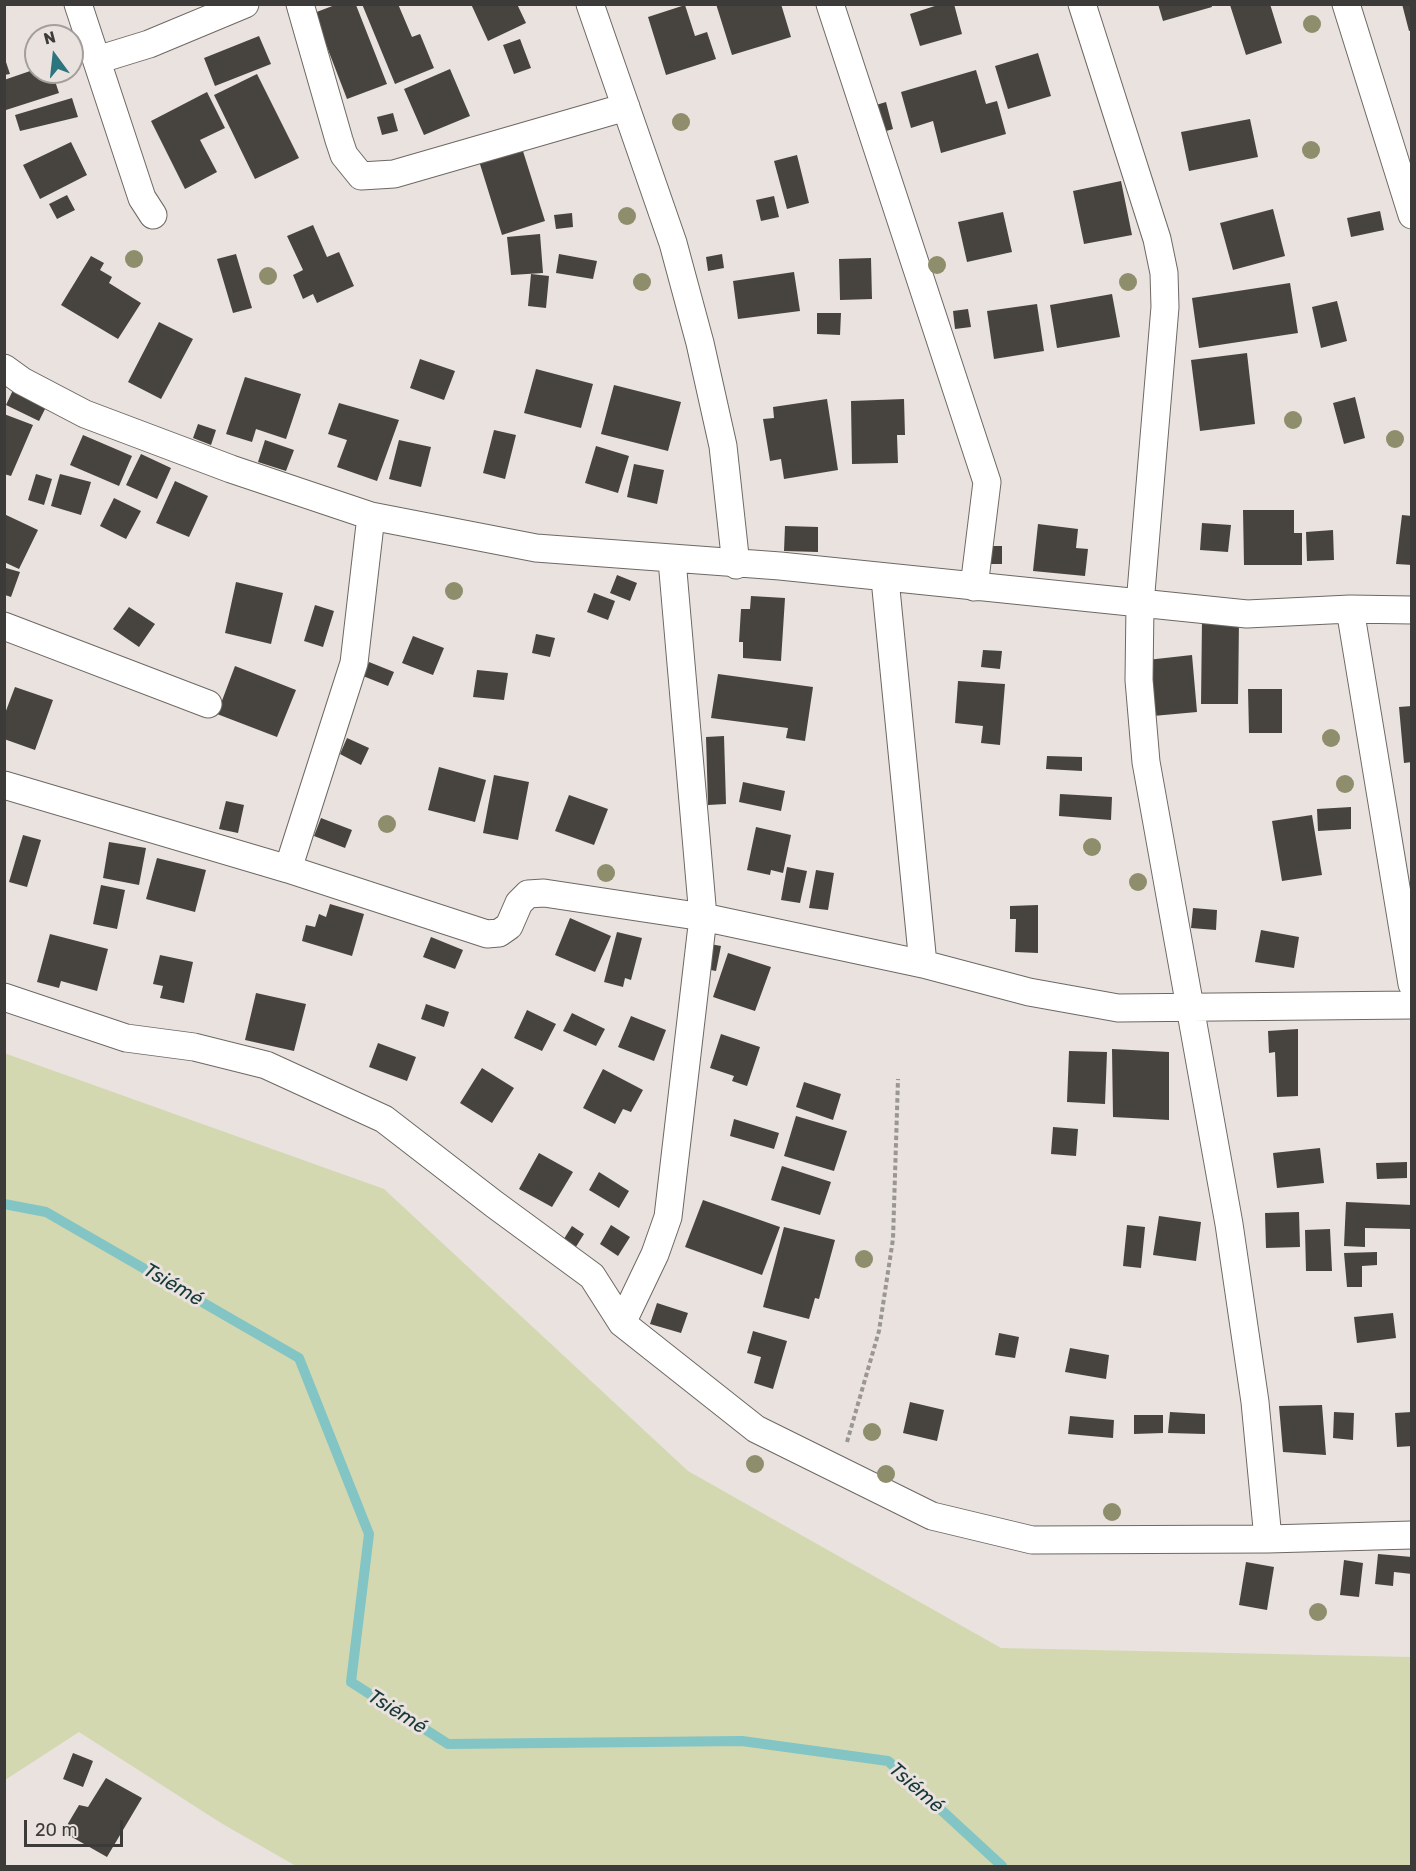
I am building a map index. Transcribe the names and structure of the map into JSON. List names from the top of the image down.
{
  "water": ["Tsiémé"],
  "scale_bar": "20 m",
  "north": "top"
}
